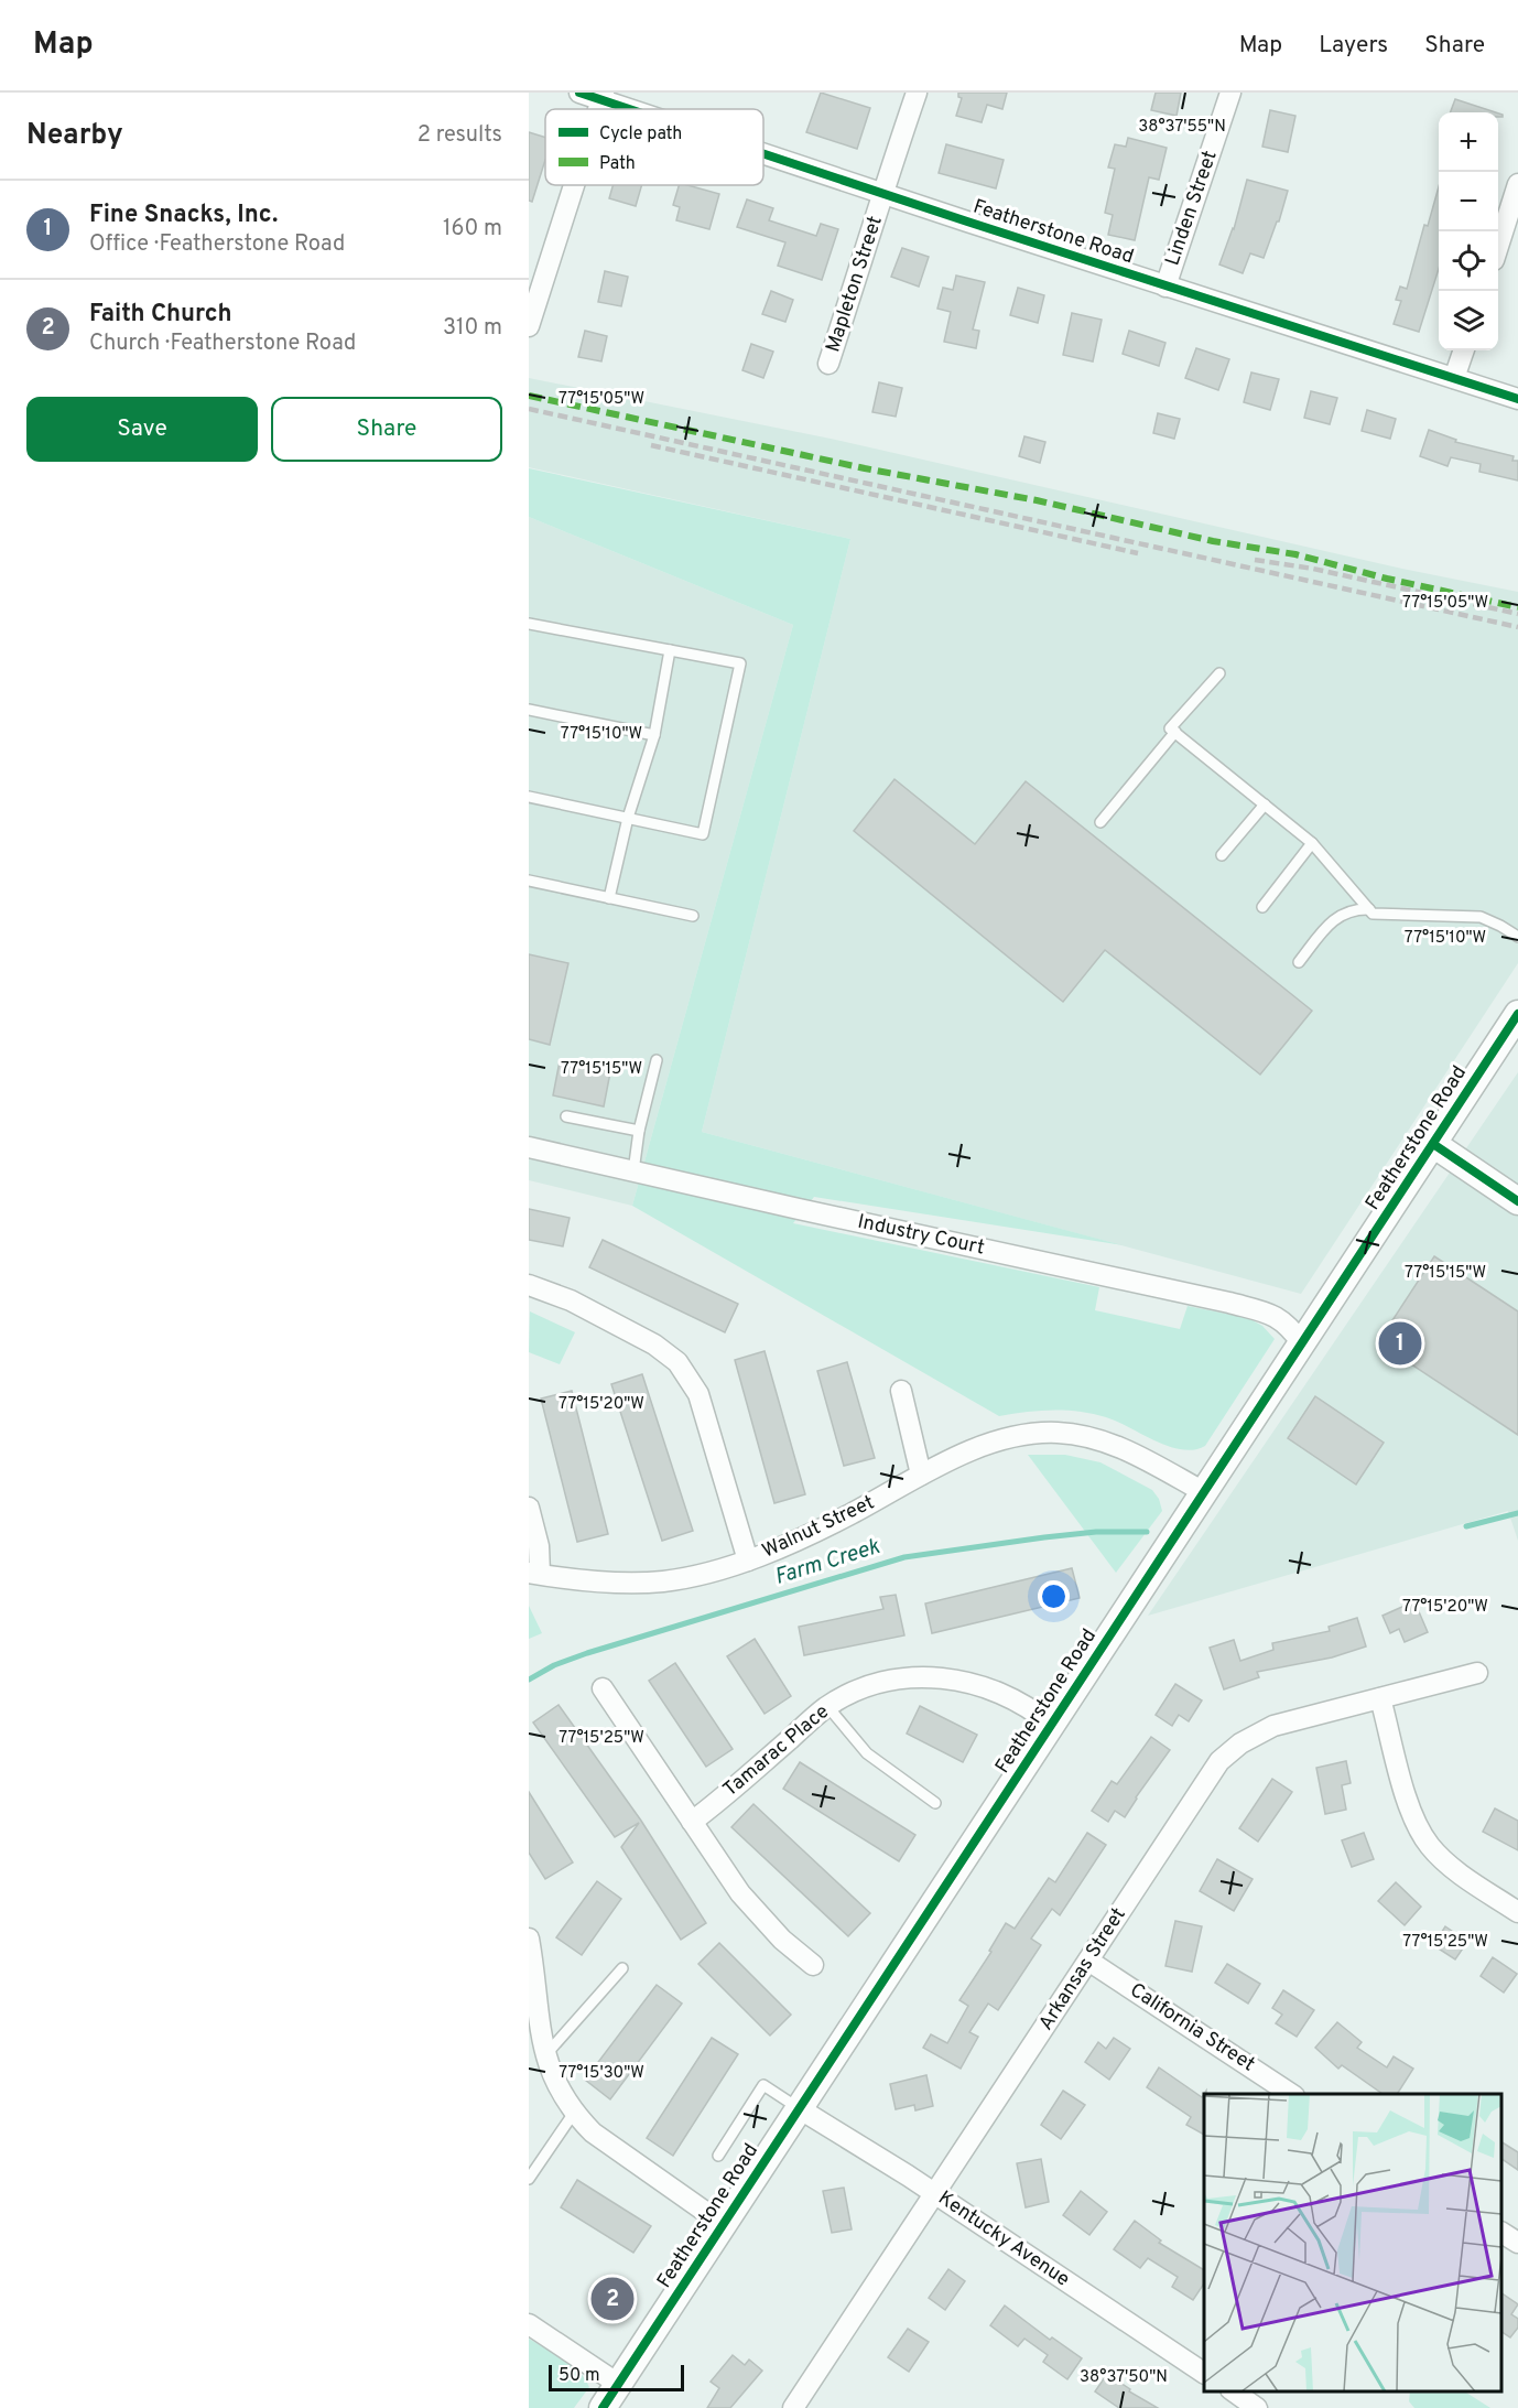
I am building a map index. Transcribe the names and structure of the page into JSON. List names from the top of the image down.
{
  "streets": {
    "street": [
      "Linden Street",
      "Featherstone Road",
      "Mapleton Street",
      "Industry Court",
      "Walnut Street",
      "Tamarac Place",
      "Arkansas Street",
      "California Street",
      "Kentucky Avenue"
    ]
  },
  "crossings": [
    ["Linden Street", "Featherstone Road"],
    ["Featherstone Road", "Mapleton Street"],
    ["Featherstone Road", "Industry Court"],
    ["Featherstone Road", "Walnut Street"],
    ["Featherstone Road", "Tamarac Place"],
    ["Featherstone Road", "Kentucky Avenue"],
    ["Arkansas Street", "California Street"],
    ["Arkansas Street", "Kentucky Avenue"]
  ],
  "water": ["Farm Creek"],
  "legend": ["Cycle path", "Path"],
  "scale_bar": "50 m",
  "page": {
    "header": "Map",
    "nav": ["Map", "Layers", "Share"],
    "heading": ["Nearby", "2 results"],
    "map_buttons": ["+", "−"],
    "list": [
      {
        "mark": "1",
        "name": "Fine Snacks, Inc.",
        "note": "Office · Featherstone Road",
        "value": "160 m"
      },
      {
        "mark": "2",
        "name": "Faith Church",
        "note": "Church · Featherstone Road",
        "value": "310 m"
      }
    ],
    "buttons": ["Save", "Share"],
    "pins": ["1", "2"],
    "scale": "50 m"
  },
  "coordinates": [
    "38°37'55\"N",
    "77°15'05\"W",
    "77°15'10\"W",
    "77°15'15\"W",
    "77°15'20\"W",
    "77°15'25\"W",
    "77°15'30\"W",
    "38°37'50\"N"
  ]
}
